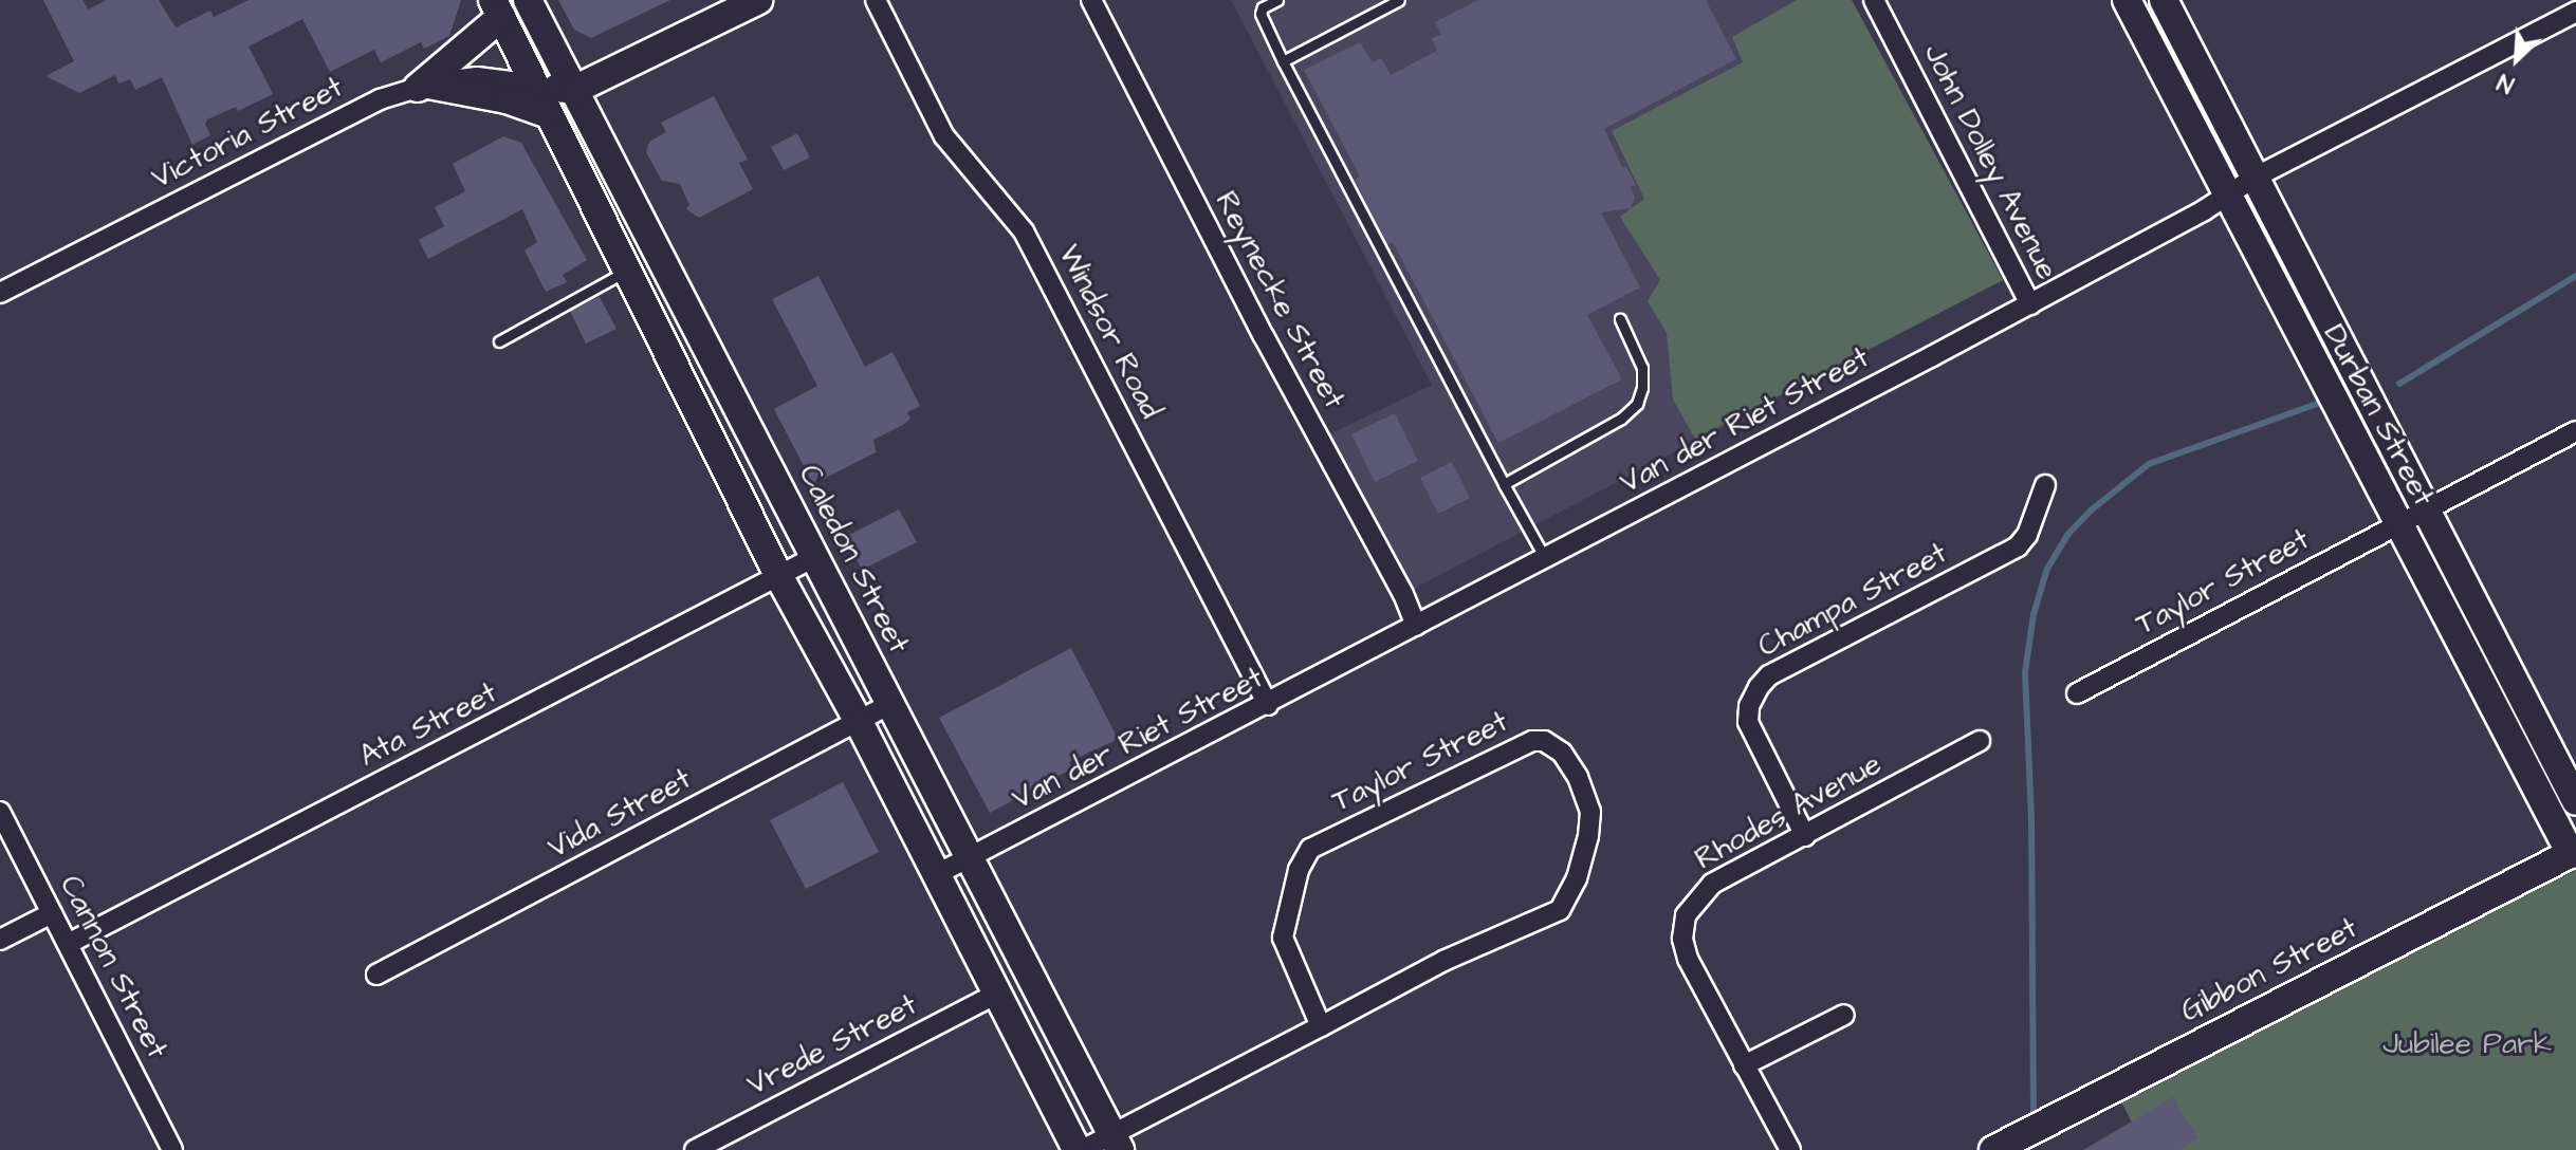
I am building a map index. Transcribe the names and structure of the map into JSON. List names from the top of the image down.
{
  "streets": {
    "main road": ["Durban Street", "Caledon Street", "Gibbon Street"],
    "street": [
      "Victoria Street",
      "John Dolley Avenue",
      "Reynecke Street",
      "Windsor Road",
      "Van der Riet Street",
      "Taylor Street",
      "Champa Street",
      "Ata Street",
      "Rhodes Avenue",
      "Vida Street",
      "Cannon Street",
      "Vrede Street"
    ]
  },
  "crossings": [
    ["John Dolley Avenue", "Van der Riet Street"],
    ["Reynecke Street", "Van der Riet Street"],
    ["Windsor Road", "Van der Riet Street"],
    ["Durban Street", "Van der Riet Street"],
    ["Durban Street", "Taylor Street"],
    ["Durban Street", "Gibbon Street"],
    ["Van der Riet Street", "Caledon Street"],
    ["Caledon Street", "Taylor Street"],
    ["Caledon Street", "Ata Street"],
    ["Caledon Street", "Vida Street"],
    ["Champa Street", "Rhodes Avenue"],
    ["Ata Street", "Cannon Street"]
  ],
  "parks": ["Jubilee Park"],
  "north": "bottom left"
}
